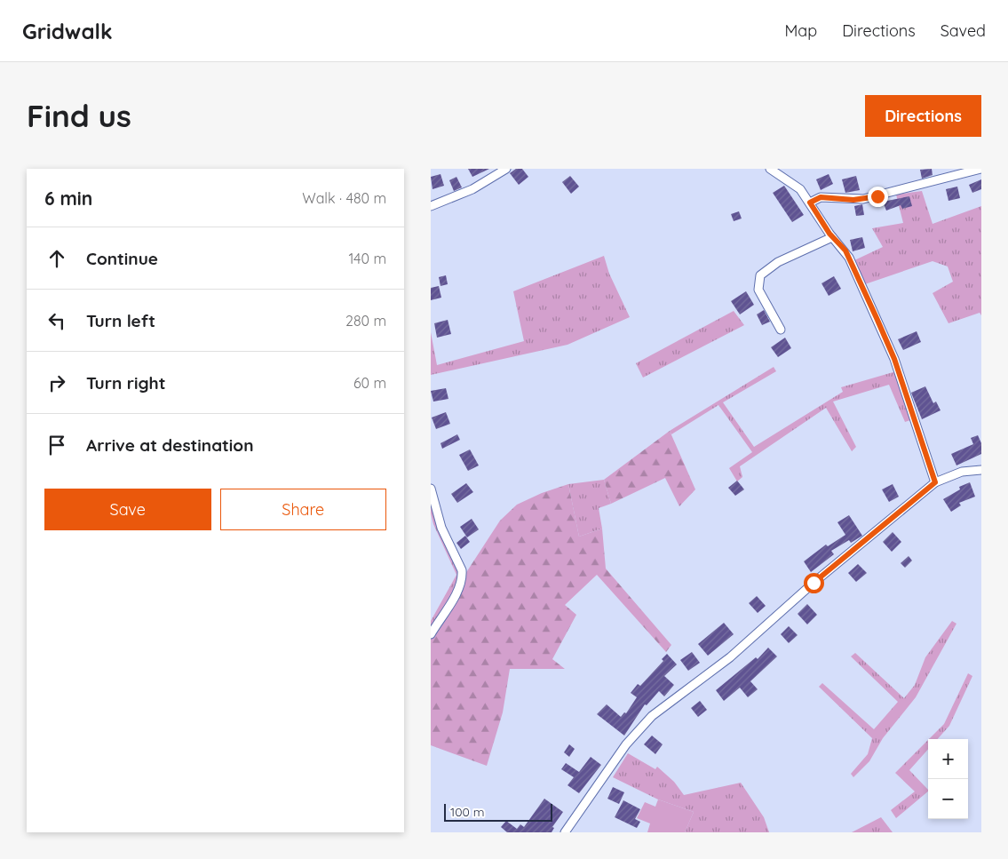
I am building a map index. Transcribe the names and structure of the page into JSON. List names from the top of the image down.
{
  "scale_bar": "100 m",
  "page": {
    "header": "Gridwalk",
    "nav": ["Map", "Directions", "Saved"],
    "buttons": [
      "Directions",
      ["Save", "Share"]
    ],
    "title": "Find us",
    "heading": ["6 min", "Walk · 480 m"],
    "list": [
      ["Continue", "140 m"],
      ["Turn left", "280 m"],
      ["Turn right", "60 m"],
      "Arrive at destination"
    ],
    "map_buttons": ["+", "−"],
    "scale": "100 m"
  }
}
